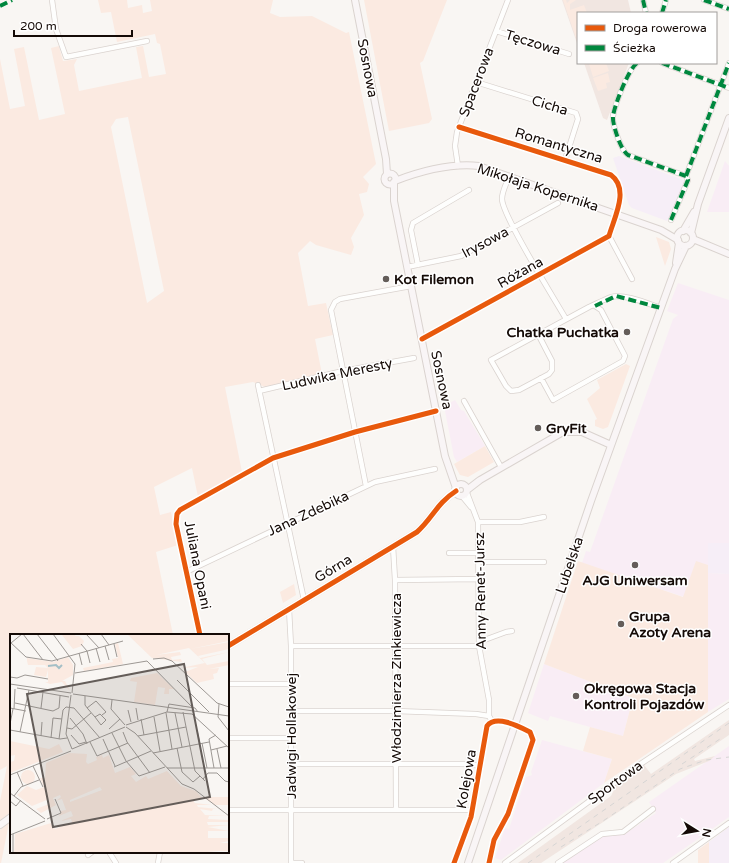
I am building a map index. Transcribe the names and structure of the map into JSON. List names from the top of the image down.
{
  "streets": {
    "street": [
      "Tęczowa",
      "Sosnowa",
      "Spacerowa",
      "Cicha",
      "Romantyczna",
      "Mikołaja Kopernika",
      "Irysowa",
      "Różana",
      "Ludwika Meresty",
      "Jana Zdebika",
      "Juliana Opani",
      "Lubelska",
      "Górna",
      "Anny Renet-Jursz",
      "Włodzimierza Zinkiewicza",
      "Jadwigi Hollakowej",
      "Kolejowa",
      "Sportowa"
    ]
  },
  "crossings": [
    ["Tęczowa", "Spacerowa"],
    ["Sosnowa", "Mikołaja Kopernika"],
    ["Sosnowa", "Irysowa"],
    ["Sosnowa", "Różana"],
    ["Sosnowa", "Juliana Opani"],
    ["Sosnowa", "Górna"],
    ["Sosnowa", "Anny Renet-Jursz"],
    ["Spacerowa", "Cicha"],
    ["Spacerowa", "Romantyczna"],
    ["Spacerowa", "Mikołaja Kopernika"],
    ["Cicha", "Romantyczna"],
    ["Romantyczna", "Mikołaja Kopernika"],
    ["Mikołaja Kopernika", "Lubelska"],
    ["Jana Zdebika", "Juliana Opani"],
    ["Lubelska", "Górna"],
    ["Górna", "Anny Renet-Jursz"],
    ["Górna", "Włodzimierza Zinkiewicza"],
    ["Górna", "Jadwigi Hollakowej"],
    ["Anny Renet-Jursz", "Kolejowa"]
  ],
  "places": [
    "Kot Filemon",
    "Chatka Puchatka",
    "GryFit",
    "AJG Uniwersam",
    "Grupa Azoty Arena",
    "Okręgowa Stacja Kontroli Pojazdów"
  ],
  "legend": ["Droga rowerowa", "Ścieżka"],
  "scale_bar": "200 m",
  "north": "right"
}
